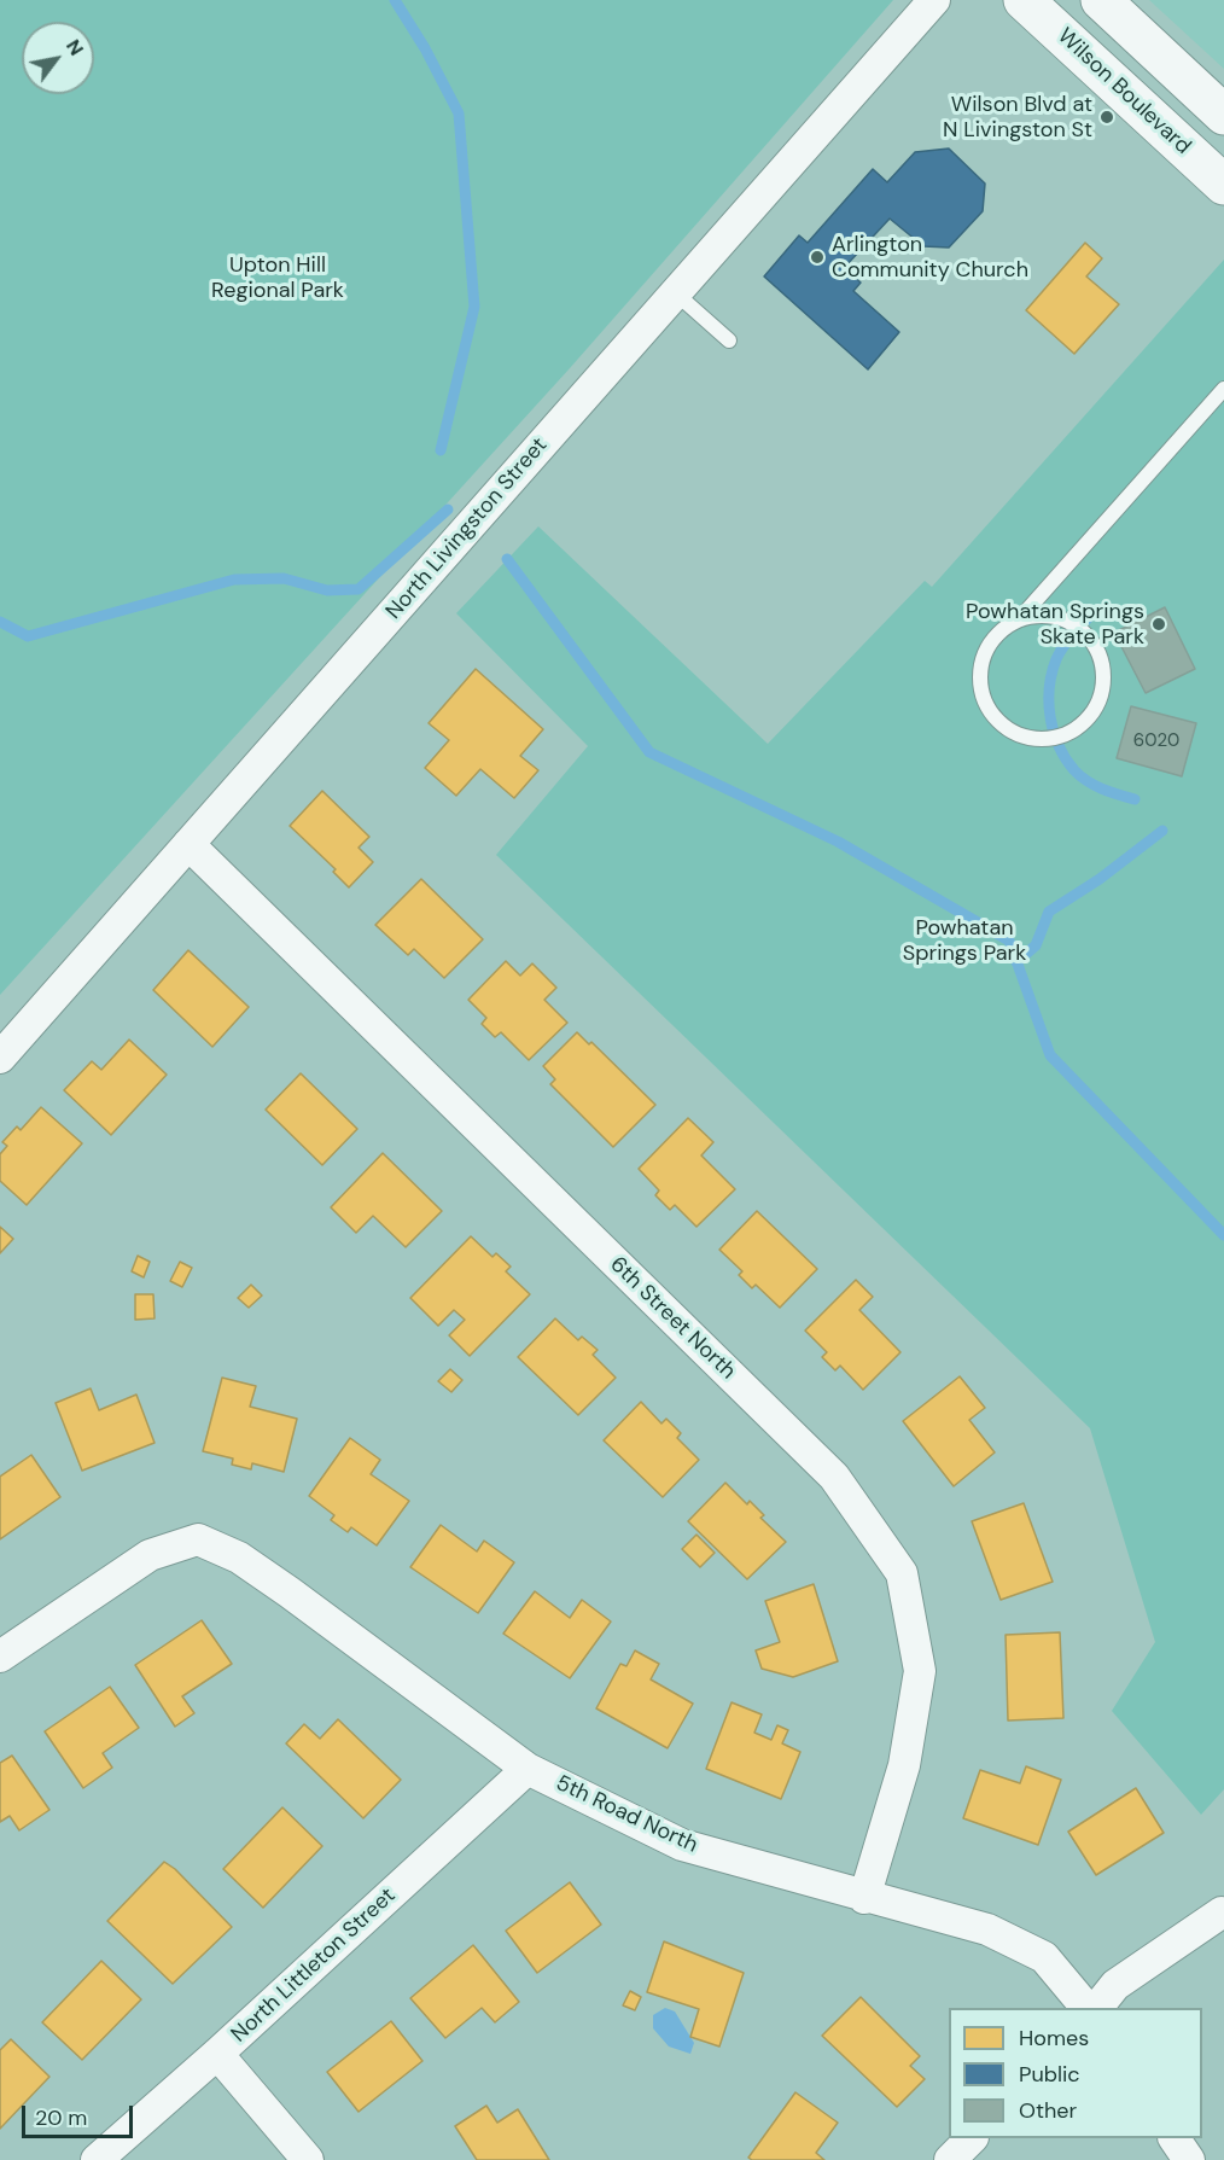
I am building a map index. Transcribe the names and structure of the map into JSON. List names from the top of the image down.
{
  "streets": {
    "main road": ["Wilson Boulevard"],
    "street": [
      "North Livingston Street",
      "6th Street North",
      "5th Road North",
      "North Littleton Street"
    ]
  },
  "crossings": [
    ["North Livingston Street", "6th Street North"],
    ["6th Street North", "5th Road North"],
    ["5th Road North", "North Littleton Street"]
  ],
  "parks": ["Upton Hill Regional Park", "Powhatan Springs Park"],
  "places": ["Wilson Blvd at N Livingston St", "Arlington Community Church", "Powhatan Springs Skate Park"],
  "house_numbers": ["6020"],
  "legend": ["Homes", "Public", "Other"],
  "scale_bar": "20 m",
  "north": "top right"
}
